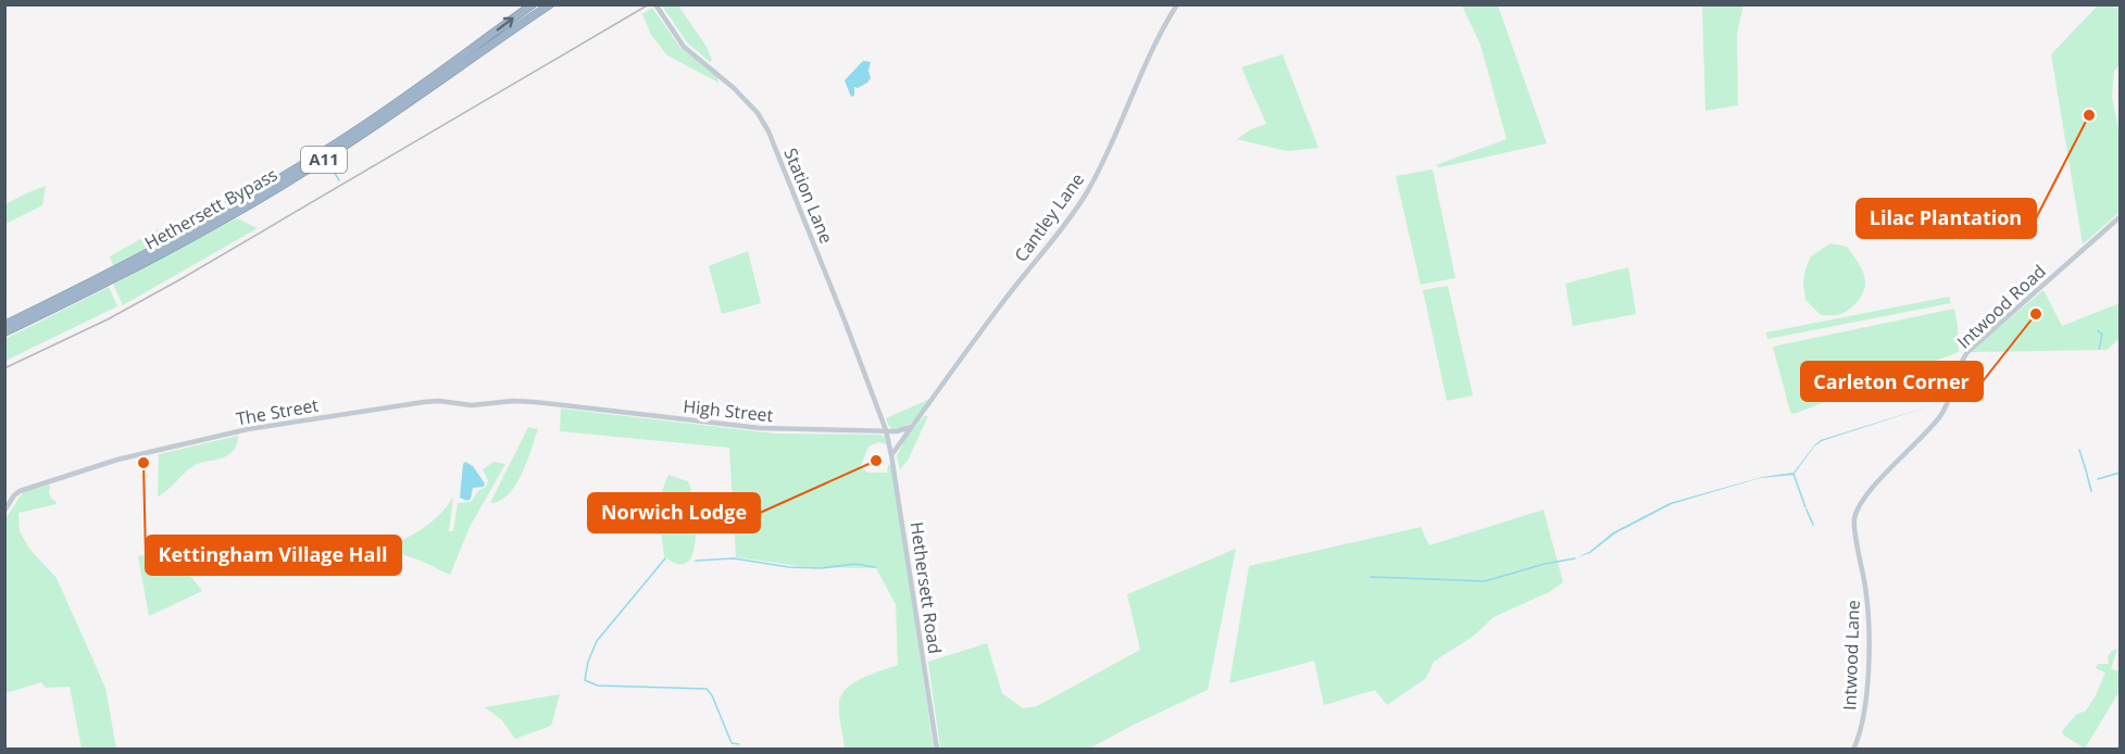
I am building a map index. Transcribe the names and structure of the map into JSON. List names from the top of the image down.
{
  "streets": {
    "highway": ["A11", "Hethersett Bypass"],
    "street": [
      "Station Lane",
      "Cantley Lane",
      "Intwood Road",
      "High Street",
      "The Street",
      "Hethersett Road",
      "Intwood Lane"
    ]
  },
  "crossings": [
    ["Station Lane", "High Street"],
    ["Station Lane", "Hethersett Road"],
    ["Cantley Lane", "Hethersett Road"],
    ["Intwood Road", "Intwood Lane"],
    ["High Street", "The Street"],
    ["High Street", "Hethersett Road"]
  ],
  "places": [
    "Lilac Plantation",
    "Carleton Corner",
    "Norwich Lodge",
    "Kettingham Village Hall"
  ]
}
